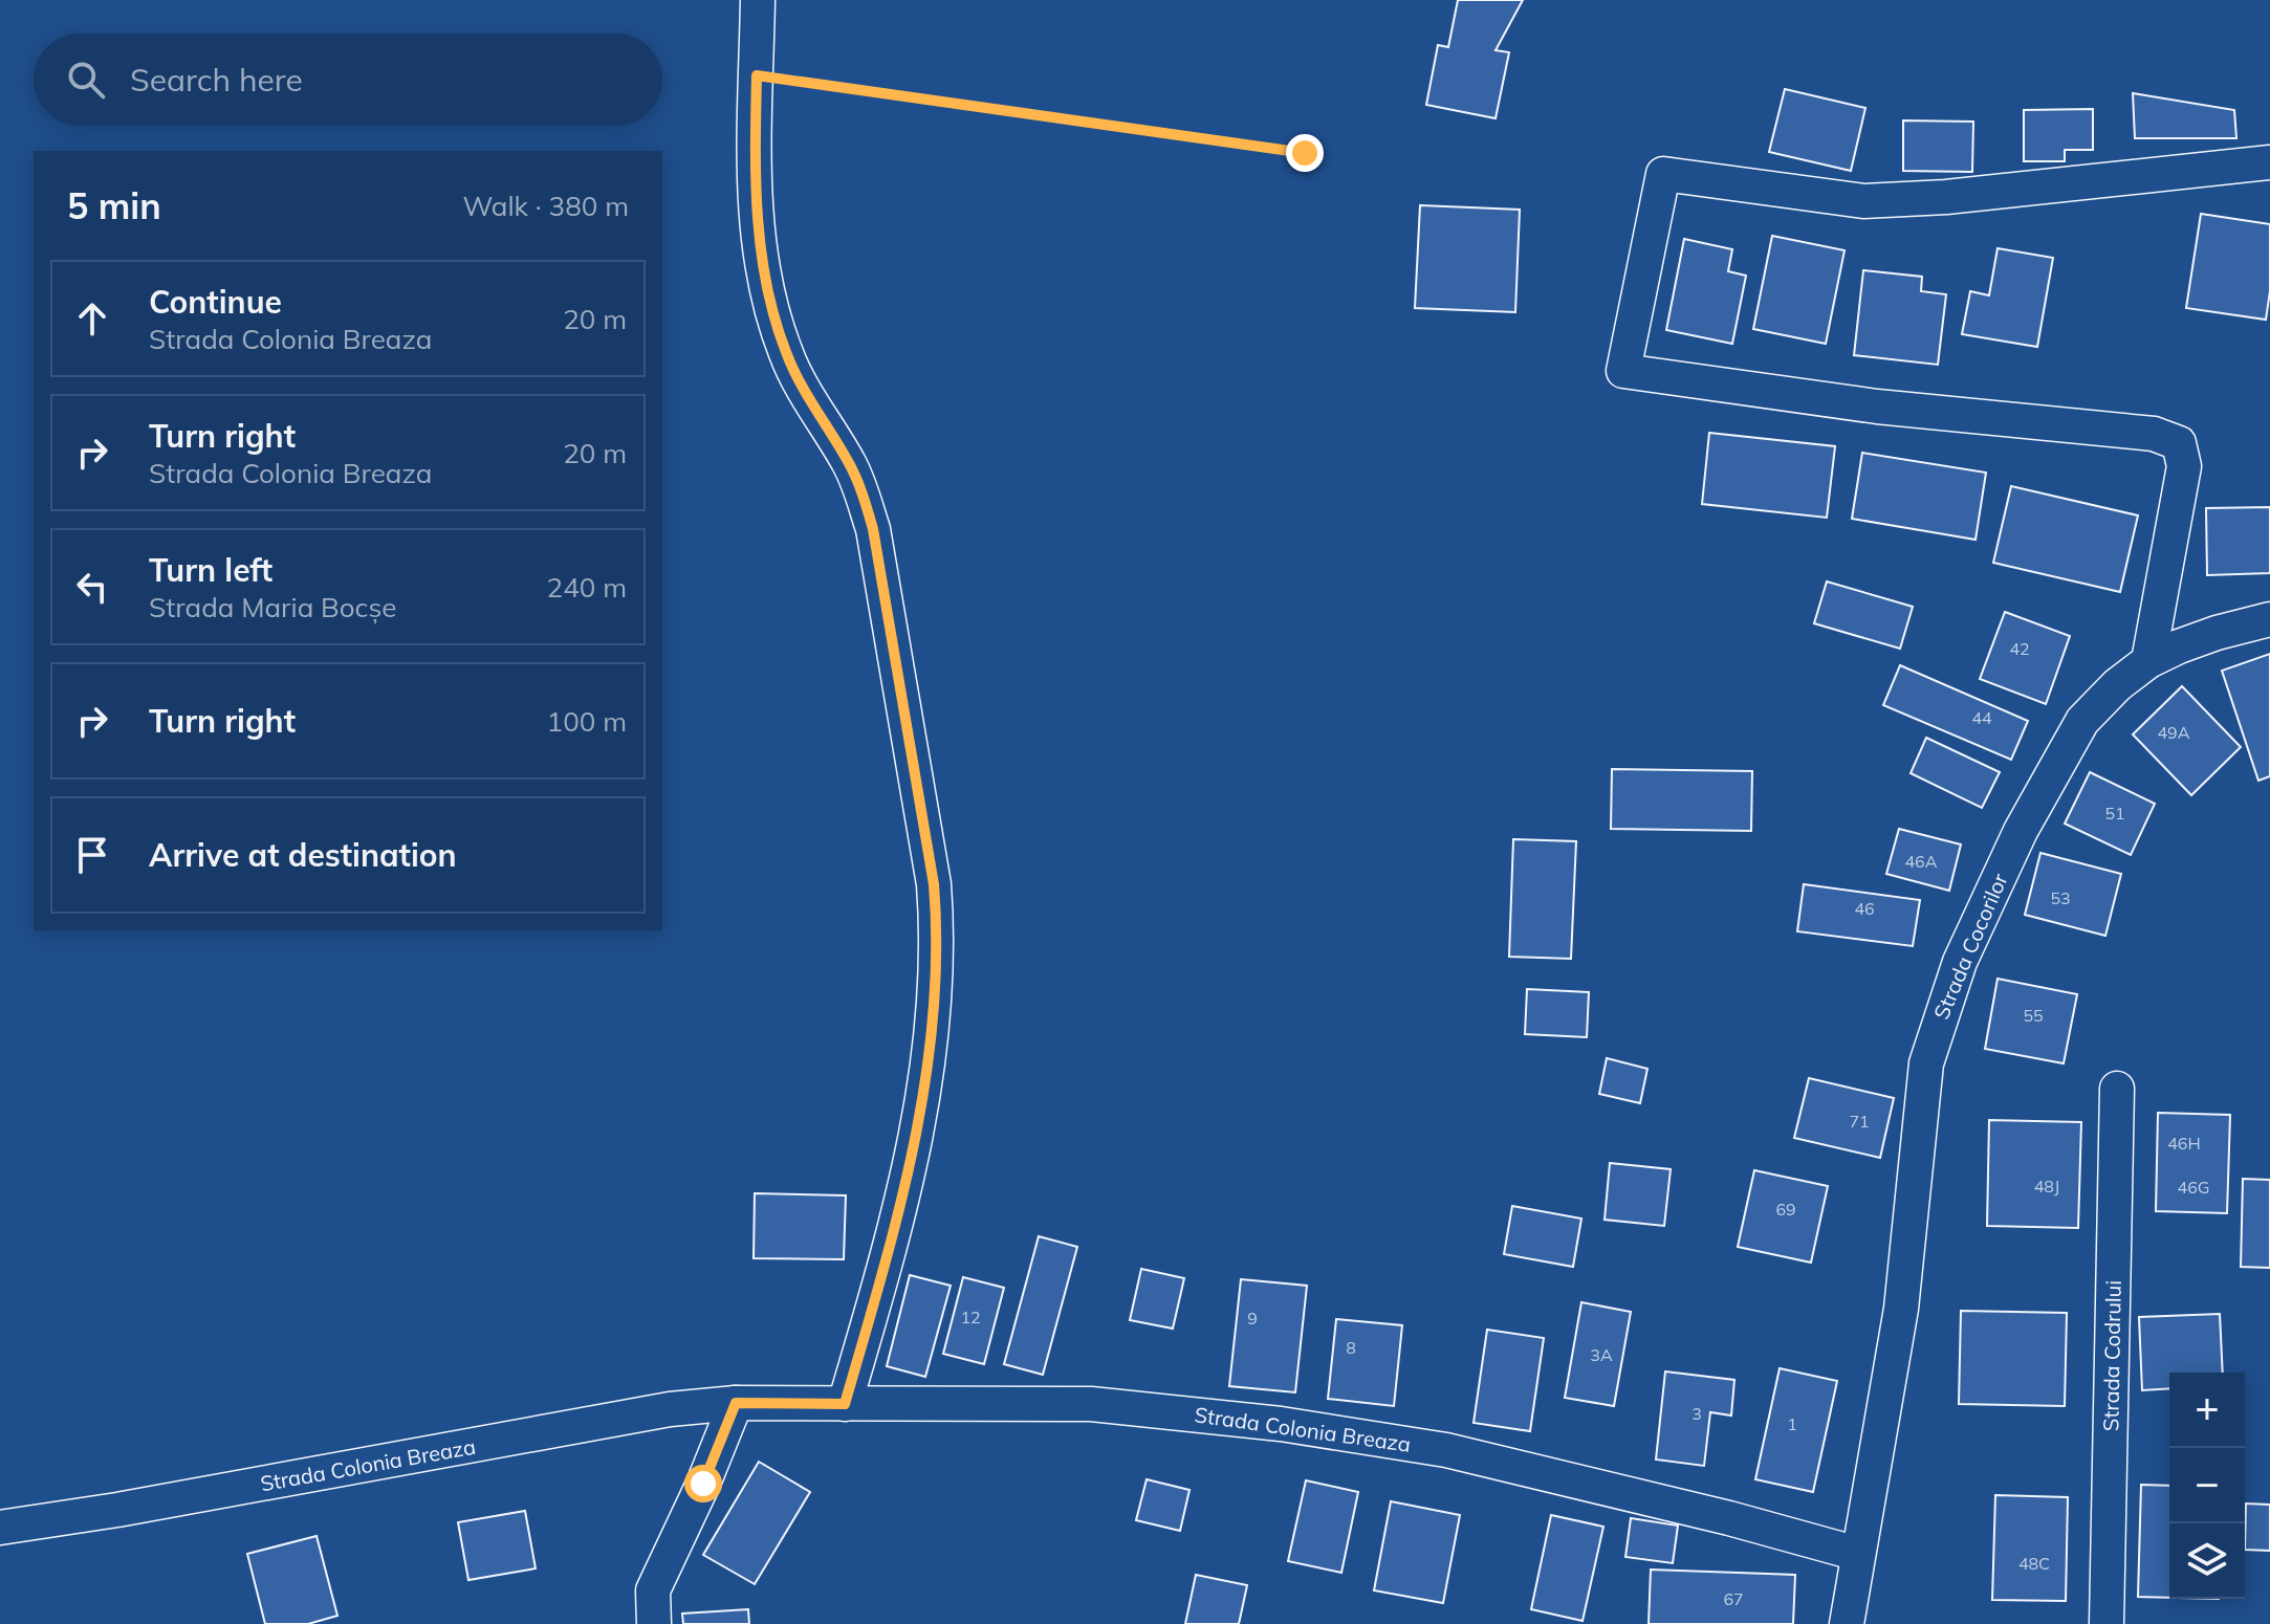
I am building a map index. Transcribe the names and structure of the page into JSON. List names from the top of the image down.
{
  "streets": {
    "street": ["Strada Cocorilor", "Strada Codrului", "Strada Colonia Breaza"]
  },
  "crossings": [
    ["Strada Cocorilor", "Strada Colonia Breaza"]
  ],
  "house_numbers": [
    "42",
    "44",
    "49A",
    "51",
    "46A",
    "53",
    "46",
    "55",
    "71",
    "46H",
    "48J",
    "46G",
    "69",
    "12",
    "9",
    "8",
    "3A",
    "3",
    "1",
    "48C",
    "67"
  ],
  "page": {
    "search": "Search here",
    "heading": ["5 min", "Walk · 380 m"],
    "list": [
      ["Continue", "Strada Colonia Breaza", "20 m"],
      ["Turn right", "Strada Colonia Breaza", "20 m"],
      ["Turn left", "Strada Maria Bocșe", "240 m"],
      ["Turn right", "100 m"],
      "Arrive at destination"
    ],
    "map_buttons": ["+", "−"]
  }
}
